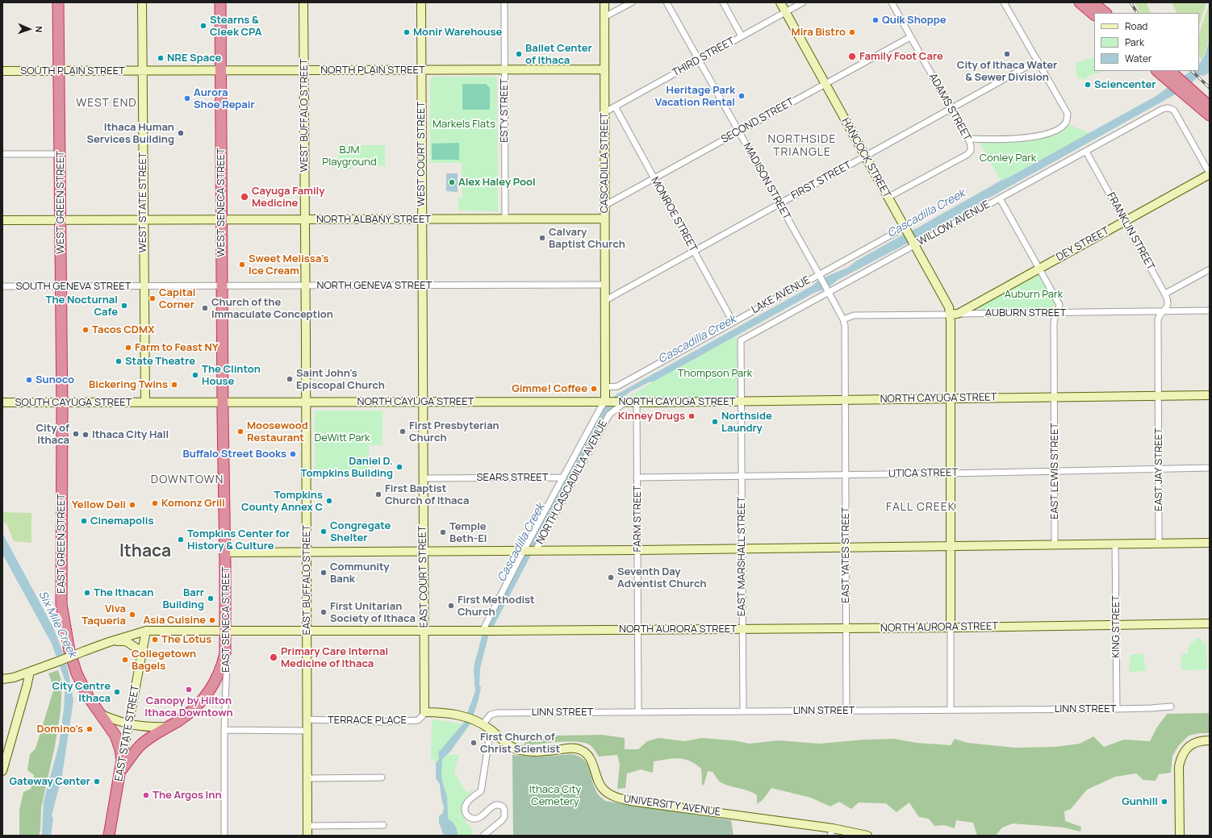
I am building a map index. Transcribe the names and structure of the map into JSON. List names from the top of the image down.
{
  "streets": {
    "highway": [
      "WEST GREEN STREET",
      "WEST SENECA STREET",
      "EAST GREEN STREET",
      "EAST SENECA STREET",
      "EAST STATE STREET"
    ],
    "street": [
      "THIRD STREET",
      "NORTH PLAIN STREET",
      "SOUTH PLAIN STREET",
      "ADAMS STREET",
      "ESTY STREET",
      "WEST BUFFALO STREET",
      "SECOND STREET",
      "WEST COURT STREET",
      "HANCOCK STREET",
      "CASCADILLA STREET",
      "FIRST STREET",
      "MADISON STREET",
      "WEST STATE STREET",
      "MONROE STREET",
      "NORTH ALBANY STREET",
      "WILLOW AVENUE",
      "FRANKLIN STREET",
      "DEY STREET",
      "NORTH GENEVA STREET",
      "SOUTH GENEVA STREET",
      "LAKE AVENUE",
      "AUBURN STREET",
      "NORTH CAYUGA STREET",
      "SOUTH CAYUGA STREET",
      "EAST JAY STREET",
      "EAST LEWIS STREET",
      "UTICA STREET",
      "SEARS STREET",
      "NORTH CASCADILLA AVENUE",
      "FARM STREET",
      "EAST YATES STREET",
      "EAST MARSHALL STREET",
      "EAST COURT STREET",
      "EAST BUFFALO STREET",
      "KING STREET",
      "NORTH AURORA STREET",
      "LINN STREET",
      "TERRACE PLACE",
      "UNIVERSITY AVENUE"
    ]
  },
  "crossings": [
    ["THIRD STREET", "HANCOCK STREET"],
    ["THIRD STREET", "CASCADILLA STREET"],
    ["THIRD STREET", "MADISON STREET"],
    ["THIRD STREET", "MONROE STREET"],
    ["NORTH PLAIN STREET", "SOUTH PLAIN STREET"],
    ["NORTH PLAIN STREET", "ESTY STREET"],
    ["NORTH PLAIN STREET", "WEST BUFFALO STREET"],
    ["NORTH PLAIN STREET", "WEST COURT STREET"],
    ["NORTH PLAIN STREET", "CASCADILLA STREET"],
    ["NORTH PLAIN STREET", "WEST STATE STREET"],
    ["NORTH PLAIN STREET", "WEST SENECA STREET"],
    ["SOUTH PLAIN STREET", "WEST GREEN STREET"],
    ["SOUTH PLAIN STREET", "WEST STATE STREET"],
    ["ADAMS STREET", "SECOND STREET"],
    ["ADAMS STREET", "HANCOCK STREET"],
    ["ADAMS STREET", "FIRST STREET"],
    ["ESTY STREET", "NORTH ALBANY STREET"],
    ["WEST BUFFALO STREET", "NORTH ALBANY STREET"],
    ["WEST BUFFALO STREET", "NORTH GENEVA STREET"],
    ["WEST BUFFALO STREET", "NORTH CAYUGA STREET"],
    ["WEST BUFFALO STREET", "EAST BUFFALO STREET"],
    ["SECOND STREET", "HANCOCK STREET"],
    ["SECOND STREET", "CASCADILLA STREET"],
    ["SECOND STREET", "MADISON STREET"],
    ["SECOND STREET", "MONROE STREET"],
    ["WEST COURT STREET", "NORTH ALBANY STREET"],
    ["WEST COURT STREET", "NORTH GENEVA STREET"],
    ["WEST COURT STREET", "NORTH CAYUGA STREET"],
    ["WEST COURT STREET", "EAST COURT STREET"],
    ["HANCOCK STREET", "FIRST STREET"],
    ["HANCOCK STREET", "WILLOW AVENUE"],
    ["HANCOCK STREET", "DEY STREET"],
    ["HANCOCK STREET", "LAKE AVENUE"],
    ["HANCOCK STREET", "AUBURN STREET"],
    ["HANCOCK STREET", "NORTH CAYUGA STREET"],
    ["HANCOCK STREET", "UTICA STREET"],
    ["HANCOCK STREET", "NORTH AURORA STREET"],
    ["CASCADILLA STREET", "FIRST STREET"],
    ["CASCADILLA STREET", "NORTH ALBANY STREET"],
    ["CASCADILLA STREET", "NORTH GENEVA STREET"],
    ["CASCADILLA STREET", "LAKE AVENUE"],
    ["CASCADILLA STREET", "NORTH CAYUGA STREET"],
    ["FIRST STREET", "MADISON STREET"],
    ["FIRST STREET", "MONROE STREET"],
    ["MADISON STREET", "WILLOW AVENUE"],
    ["MADISON STREET", "LAKE AVENUE"],
    ["MADISON STREET", "AUBURN STREET"],
    ["MADISON STREET", "EAST YATES STREET"],
    ["WEST GREEN STREET", "NORTH ALBANY STREET"],
    ["WEST GREEN STREET", "SOUTH GENEVA STREET"],
    ["WEST GREEN STREET", "SOUTH CAYUGA STREET"],
    ["WEST GREEN STREET", "EAST GREEN STREET"],
    ["WEST STATE STREET", "NORTH ALBANY STREET"],
    ["WEST STATE STREET", "NORTH GENEVA STREET"],
    ["WEST STATE STREET", "SOUTH GENEVA STREET"],
    ["WEST STATE STREET", "NORTH CAYUGA STREET"],
    ["WEST STATE STREET", "SOUTH CAYUGA STREET"],
    ["WEST SENECA STREET", "NORTH ALBANY STREET"],
    ["WEST SENECA STREET", "NORTH GENEVA STREET"],
    ["WEST SENECA STREET", "NORTH CAYUGA STREET"],
    ["WEST SENECA STREET", "EAST SENECA STREET"],
    ["MONROE STREET", "LAKE AVENUE"],
    ["WILLOW AVENUE", "FRANKLIN STREET"],
    ["WILLOW AVENUE", "DEY STREET"],
    ["WILLOW AVENUE", "EAST MARSHALL STREET"],
    ["FRANKLIN STREET", "DEY STREET"],
    ["FRANKLIN STREET", "AUBURN STREET"],
    ["FRANKLIN STREET", "EAST JAY STREET"],
    ["DEY STREET", "AUBURN STREET"],
    ["NORTH GENEVA STREET", "SOUTH GENEVA STREET"],
    ["AUBURN STREET", "EAST JAY STREET"],
    ["AUBURN STREET", "EAST LEWIS STREET"],
    ["AUBURN STREET", "EAST YATES STREET"],
    ["NORTH CAYUGA STREET", "SOUTH CAYUGA STREET"],
    ["NORTH CAYUGA STREET", "EAST JAY STREET"],
    ["NORTH CAYUGA STREET", "EAST LEWIS STREET"],
    ["NORTH CAYUGA STREET", "NORTH CASCADILLA AVENUE"],
    ["NORTH CAYUGA STREET", "FARM STREET"],
    ["NORTH CAYUGA STREET", "EAST YATES STREET"],
    ["NORTH CAYUGA STREET", "EAST MARSHALL STREET"],
    ["NORTH CAYUGA STREET", "EAST COURT STREET"],
    ["NORTH CAYUGA STREET", "EAST BUFFALO STREET"],
    ["NORTH CAYUGA STREET", "EAST SENECA STREET"],
    ["SOUTH CAYUGA STREET", "EAST GREEN STREET"],
    ["EAST JAY STREET", "UTICA STREET"],
    ["EAST LEWIS STREET", "UTICA STREET"],
    ["UTICA STREET", "FARM STREET"],
    ["UTICA STREET", "EAST YATES STREET"],
    ["UTICA STREET", "EAST MARSHALL STREET"],
    ["SEARS STREET", "EAST COURT STREET"],
    ["FARM STREET", "NORTH AURORA STREET"],
    ["FARM STREET", "LINN STREET"],
    ["EAST GREEN STREET", "EAST STATE STREET"],
    ["EAST YATES STREET", "NORTH AURORA STREET"],
    ["EAST YATES STREET", "LINN STREET"],
    ["EAST MARSHALL STREET", "NORTH AURORA STREET"],
    ["EAST MARSHALL STREET", "LINN STREET"],
    ["EAST COURT STREET", "NORTH AURORA STREET"],
    ["EAST COURT STREET", "TERRACE PLACE"],
    ["EAST COURT STREET", "UNIVERSITY AVENUE"],
    ["EAST BUFFALO STREET", "NORTH AURORA STREET"],
    ["EAST BUFFALO STREET", "TERRACE PLACE"],
    ["EAST SENECA STREET", "NORTH AURORA STREET"],
    ["KING STREET", "NORTH AURORA STREET"],
    ["KING STREET", "LINN STREET"],
    ["NORTH AURORA STREET", "EAST STATE STREET"],
    ["LINN STREET", "UNIVERSITY AVENUE"],
    ["TERRACE PLACE", "UNIVERSITY AVENUE"]
  ],
  "districts": [
    "WEST END",
    "NORTHSIDE TRIANGLE",
    "DOWNTOWN",
    "FALL CREEK",
    "Ithaca"
  ],
  "water": ["Cascadilla Creek", "Six Mile Creek"],
  "parks": [
    "Markels Flats",
    "BJM Playground",
    "Conley Park",
    "Auburn Park",
    "Thompson Park",
    "DeWitt Park",
    "Ithaca City Cemetery"
  ],
  "places": [
    "Quik Shoppe",
    "Stearns & Cleek CPA",
    "Monir Warehouse",
    "Mira Bistro",
    "Ballet Center of Ithaca",
    "City of Ithaca Water & Sewer Division",
    "Family Foot Care",
    "NRE Space",
    "Sciencenter",
    "Heritage Park Vacation Rental",
    "Aurora Shoe Repair",
    "Ithaca Human Services Building",
    "Alex Haley Pool",
    "Cayuga Family Medicine",
    "Calvary Baptist Church",
    "Sweet Melissa's Ice Cream",
    "Capital Corner",
    "The Nocturnal Cafe",
    "Church of the Immaculate Conception",
    "Tacos CDMX",
    "Farm to Feast NY",
    "State Theatre",
    "The Clinton House",
    "Saint John's Episcopal Church",
    "Sunoco",
    "Bickering Twins",
    "Gimme! Coffee",
    "Kinney Drugs",
    "Northside Laundry",
    "Moosewood Restaurant",
    "First Presbyterian Church",
    "City of Ithaca",
    "Ithaca City Hall",
    "Buffalo Street Books",
    "Daniel D. Tompkins Building",
    "First Baptist Church of Ithaca",
    "Tompkins County Annex C",
    "Komonz Grill",
    "Yellow Deli",
    "Cinemapolis",
    "Congregate Shelter",
    "Temple Beth-El",
    "Tompkins Center for History & Culture",
    "Community Bank",
    "Seventh Day Adventist Church",
    "The Ithacan",
    "Barr Building",
    "First Methodist Church",
    "First Unitarian Society of Ithaca",
    "Viva Taqueria",
    "Asia Cuisine",
    "The Lotus",
    "Primary Care Internal Medicine of Ithaca",
    "Collegetown Bagels",
    "Canopy by Hilton Ithaca Downtown",
    "City Centre Ithaca",
    "Domino's",
    "First Church of Christ Scientist",
    "Gateway Center",
    "The Argos Inn",
    "Gunhill"
  ],
  "legend": ["Road", "Park", "Water"],
  "north": "right"
}
